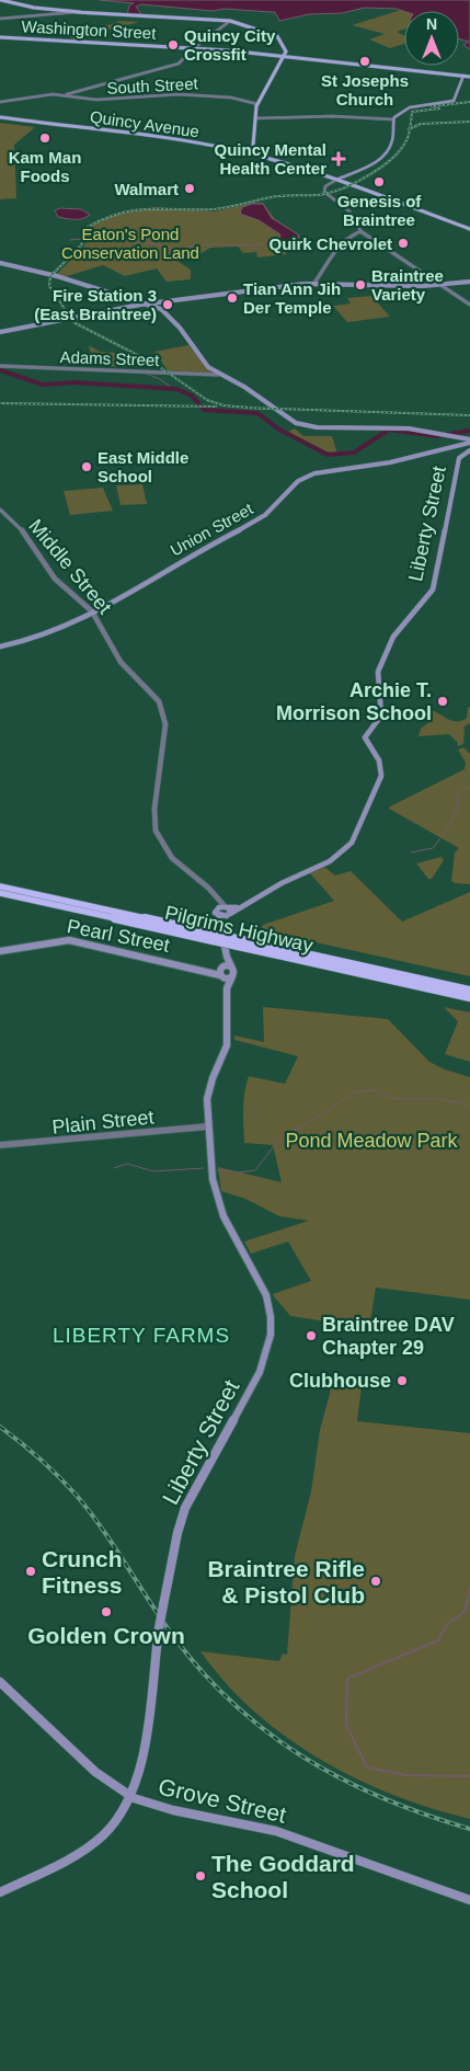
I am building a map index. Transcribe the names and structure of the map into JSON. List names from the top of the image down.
{
  "streets": {
    "highway": ["Pilgrims Highway"],
    "main road": [
      "Washington Street",
      "Quincy Avenue",
      "Liberty Street",
      "Union Street",
      "Pearl Street",
      "Grove Street"
    ],
    "street": [
      "South Street",
      "Adams Street",
      "Middle Street",
      "Plain Street"
    ]
  },
  "crossings": [
    ["Liberty Street", "Middle Street"],
    ["Liberty Street", "Pearl Street"],
    ["Liberty Street", "Plain Street"],
    ["Liberty Street", "Grove Street"],
    ["Union Street", "Middle Street"]
  ],
  "districts": ["LIBERTY FARMS"],
  "parks": ["Eaton's Pond Conservation Land", "Pond Meadow Park"],
  "places": {
    "other": [
      "Quincy City Crossfit",
      "St Josephs Church",
      "Kam Man Foods",
      "Genesis of Braintree",
      "Walmart",
      "Quirk Chevrolet",
      "Braintree Variety",
      "Tian Ann Jih Der Temple",
      "Fire Station 3 (East Braintree)",
      "East Middle School",
      "Archie T. Morrison School",
      "Braintree DAV Chapter 29",
      "Clubhouse",
      "Crunch Fitness",
      "Braintree Rifle & Pistol Club",
      "Golden Crown",
      "The Goddard School"
    ],
    "health": ["Quincy Mental Health Center"]
  },
  "north": "top"
}
